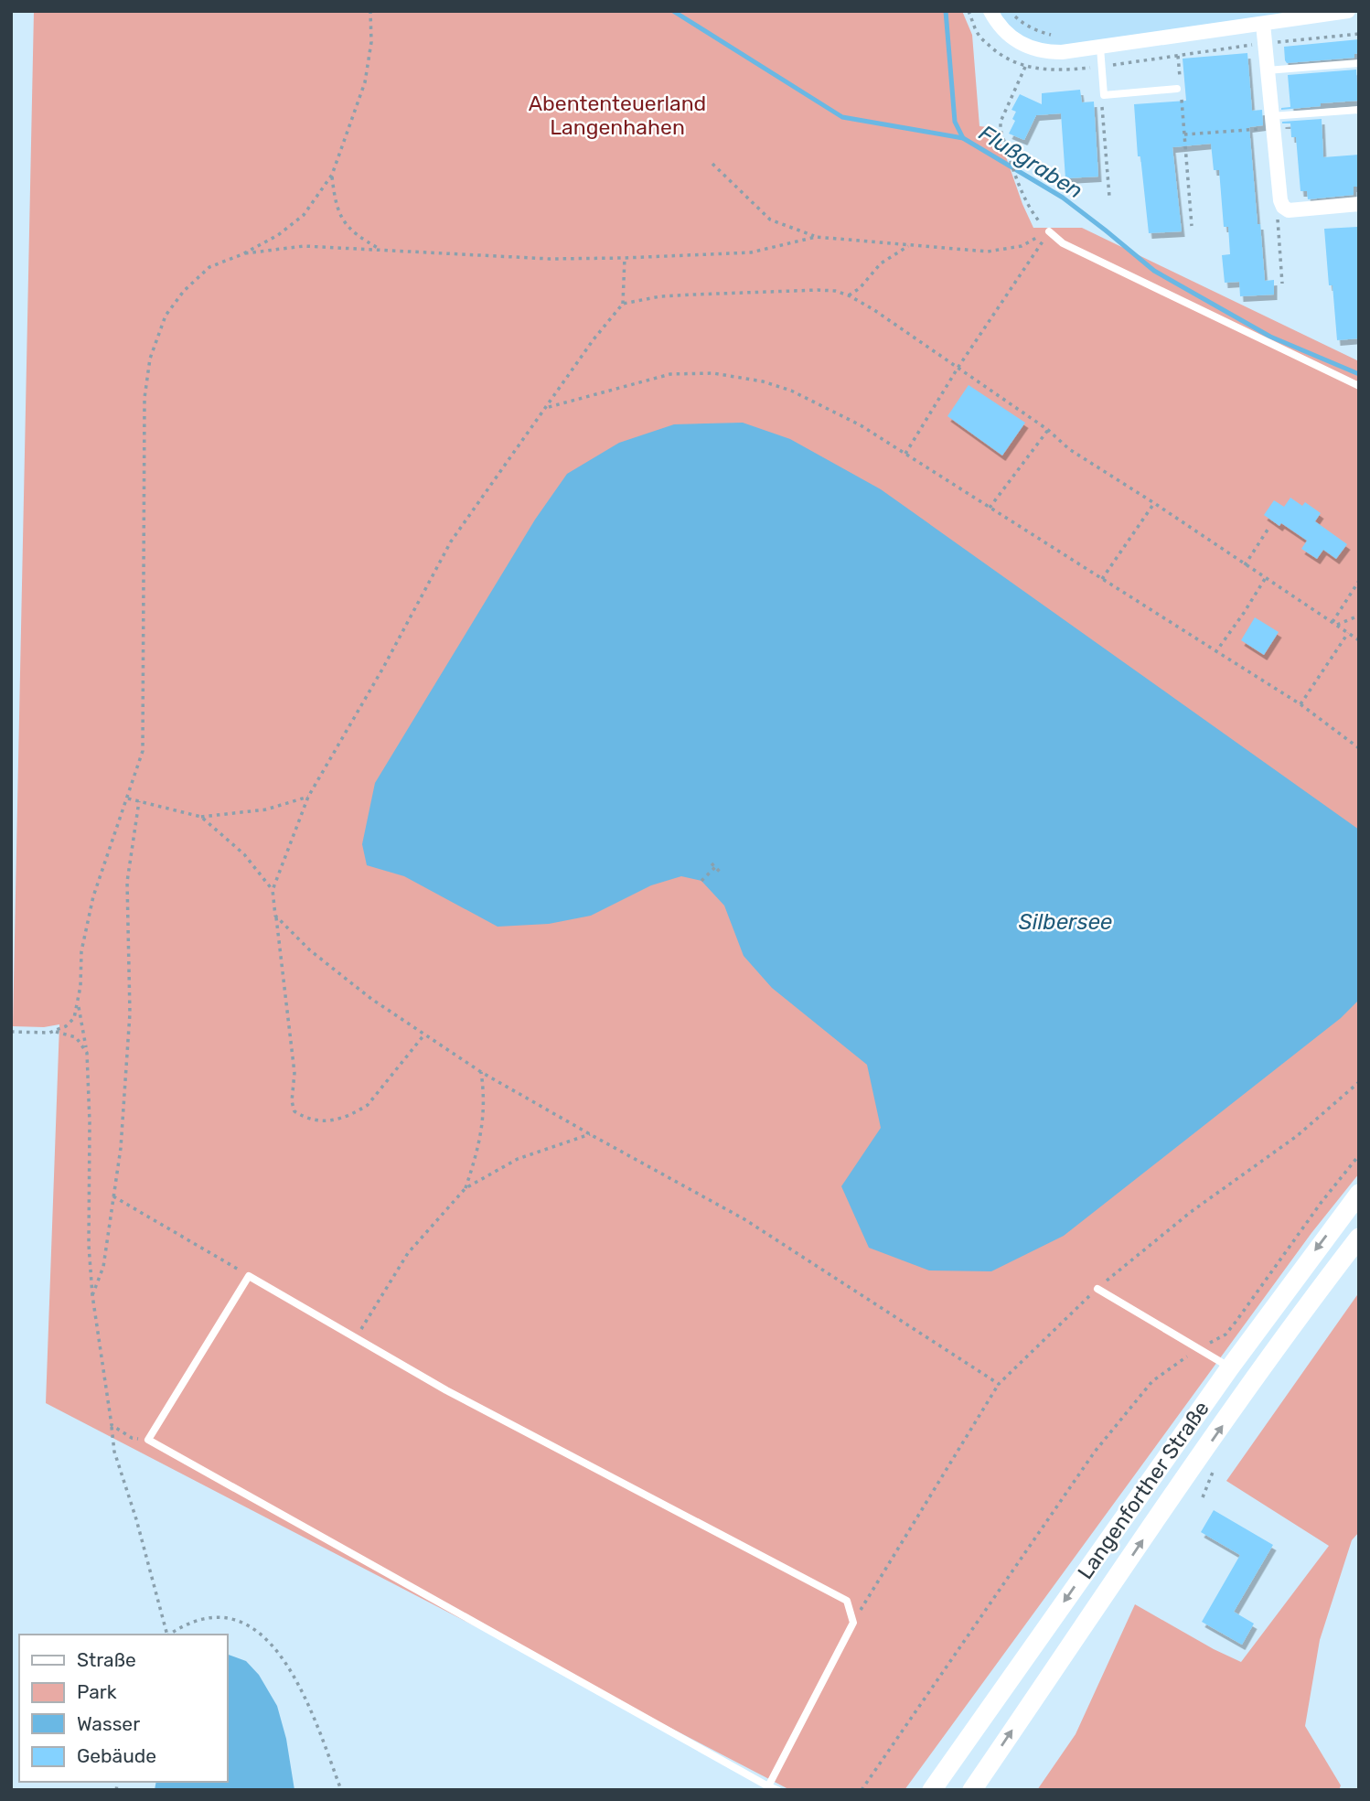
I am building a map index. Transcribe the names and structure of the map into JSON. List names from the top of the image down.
{
  "streets": {
    "main road": ["Langenforther Straße"]
  },
  "water": ["Flußgraben", "Silbersee"],
  "parks": ["Abententeuerland Langenhahen"],
  "legend": [
    "Straße",
    "Park",
    "Wasser",
    "Gebäude"
  ]
}
